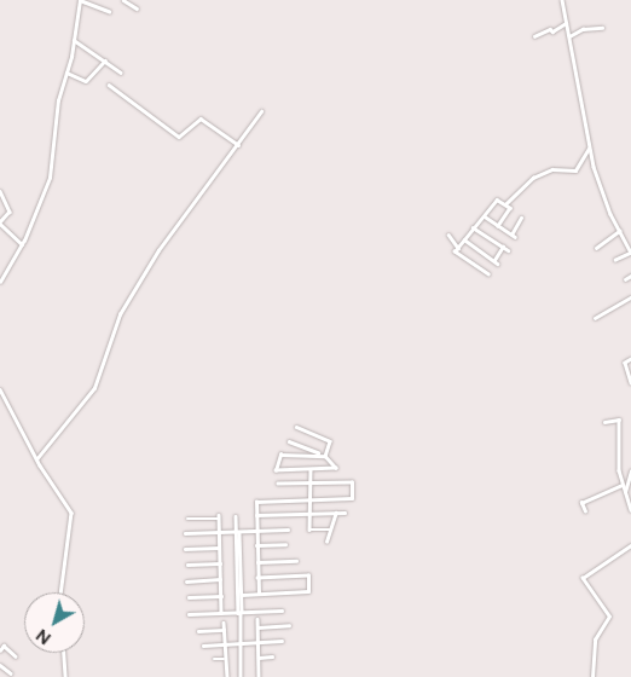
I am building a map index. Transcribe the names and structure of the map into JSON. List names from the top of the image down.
{
  "north": "bottom left"
}
